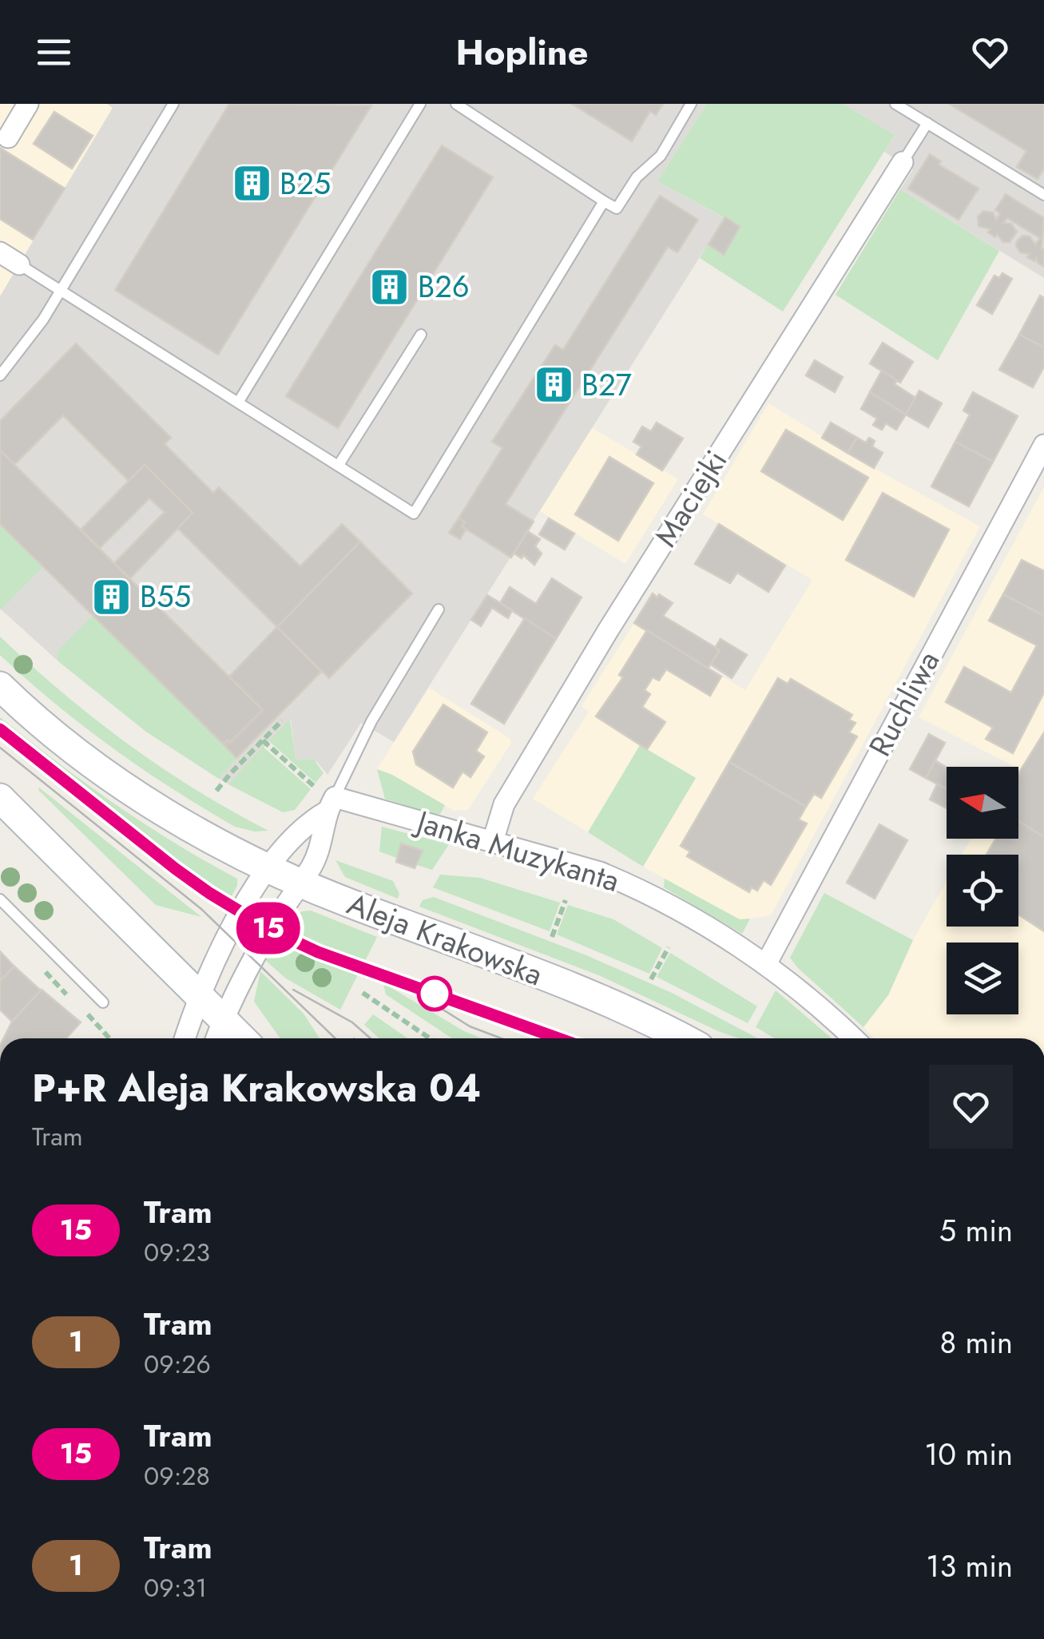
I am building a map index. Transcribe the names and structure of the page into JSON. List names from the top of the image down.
{
  "streets": {
    "main road": ["Aleja Krakowska"],
    "street": ["Maciejki", "Ruchliwa", "Janka Muzykanta"]
  },
  "crossings": [
    ["Maciejki", "Janka Muzykanta"],
    ["Ruchliwa", "Janka Muzykanta"]
  ],
  "places": {
    "building": [
      "B25",
      "B26",
      "B27",
      "B55"
    ]
  },
  "lines": ["tram line 15"],
  "north": "left",
  "page": {
    "header": "Hopline",
    "on_map": "15",
    "heading": ["P+R Aleja Krakowska 04", "Tram"],
    "list": [
      {
        "mark": "15",
        "name": "Tram",
        "note": "09:23",
        "value": "5 min"
      },
      {
        "mark": "1",
        "name": "Tram",
        "note": "09:26",
        "value": "8 min"
      },
      {
        "mark": "15",
        "name": "Tram",
        "note": "09:28",
        "value": "10 min"
      },
      {
        "mark": "1",
        "name": "Tram",
        "note": "09:31",
        "value": "13 min"
      }
    ]
  }
}
